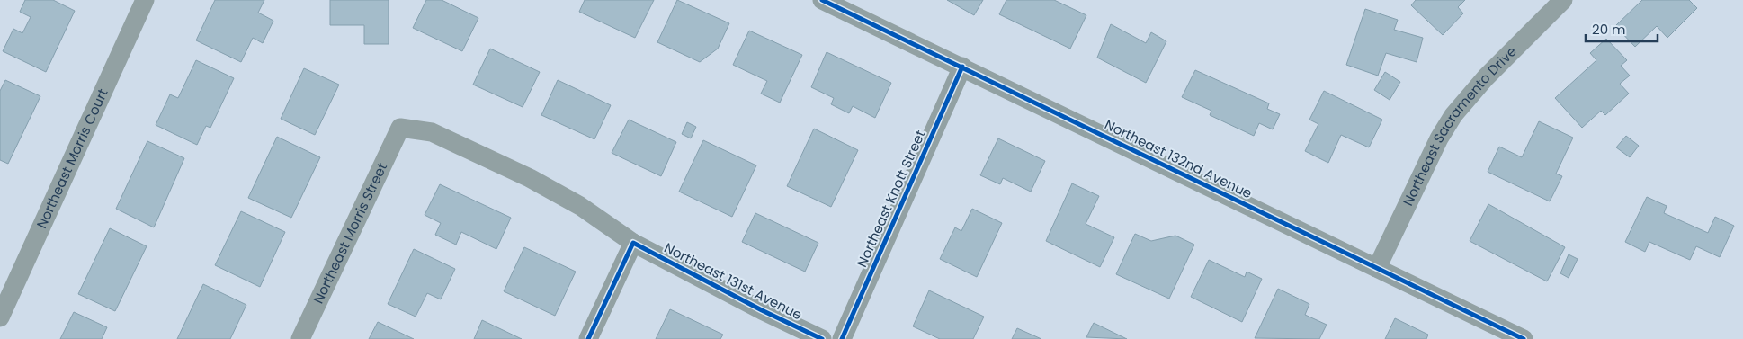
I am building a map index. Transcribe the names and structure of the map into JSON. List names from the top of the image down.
{
  "streets": {
    "street": [
      "Northeast Sacramento Drive",
      "Northeast Morris Court",
      "Northeast 132nd Avenue",
      "Northeast Knott Street",
      "Northeast Morris Street",
      "Northeast 131st Avenue"
    ]
  },
  "crossings": [
    ["Northeast Sacramento Drive", "Northeast 132nd Avenue"],
    ["Northeast 132nd Avenue", "Northeast Knott Street"],
    ["Northeast Morris Street", "Northeast 131st Avenue"]
  ],
  "scale_bar": "20 m"
}
